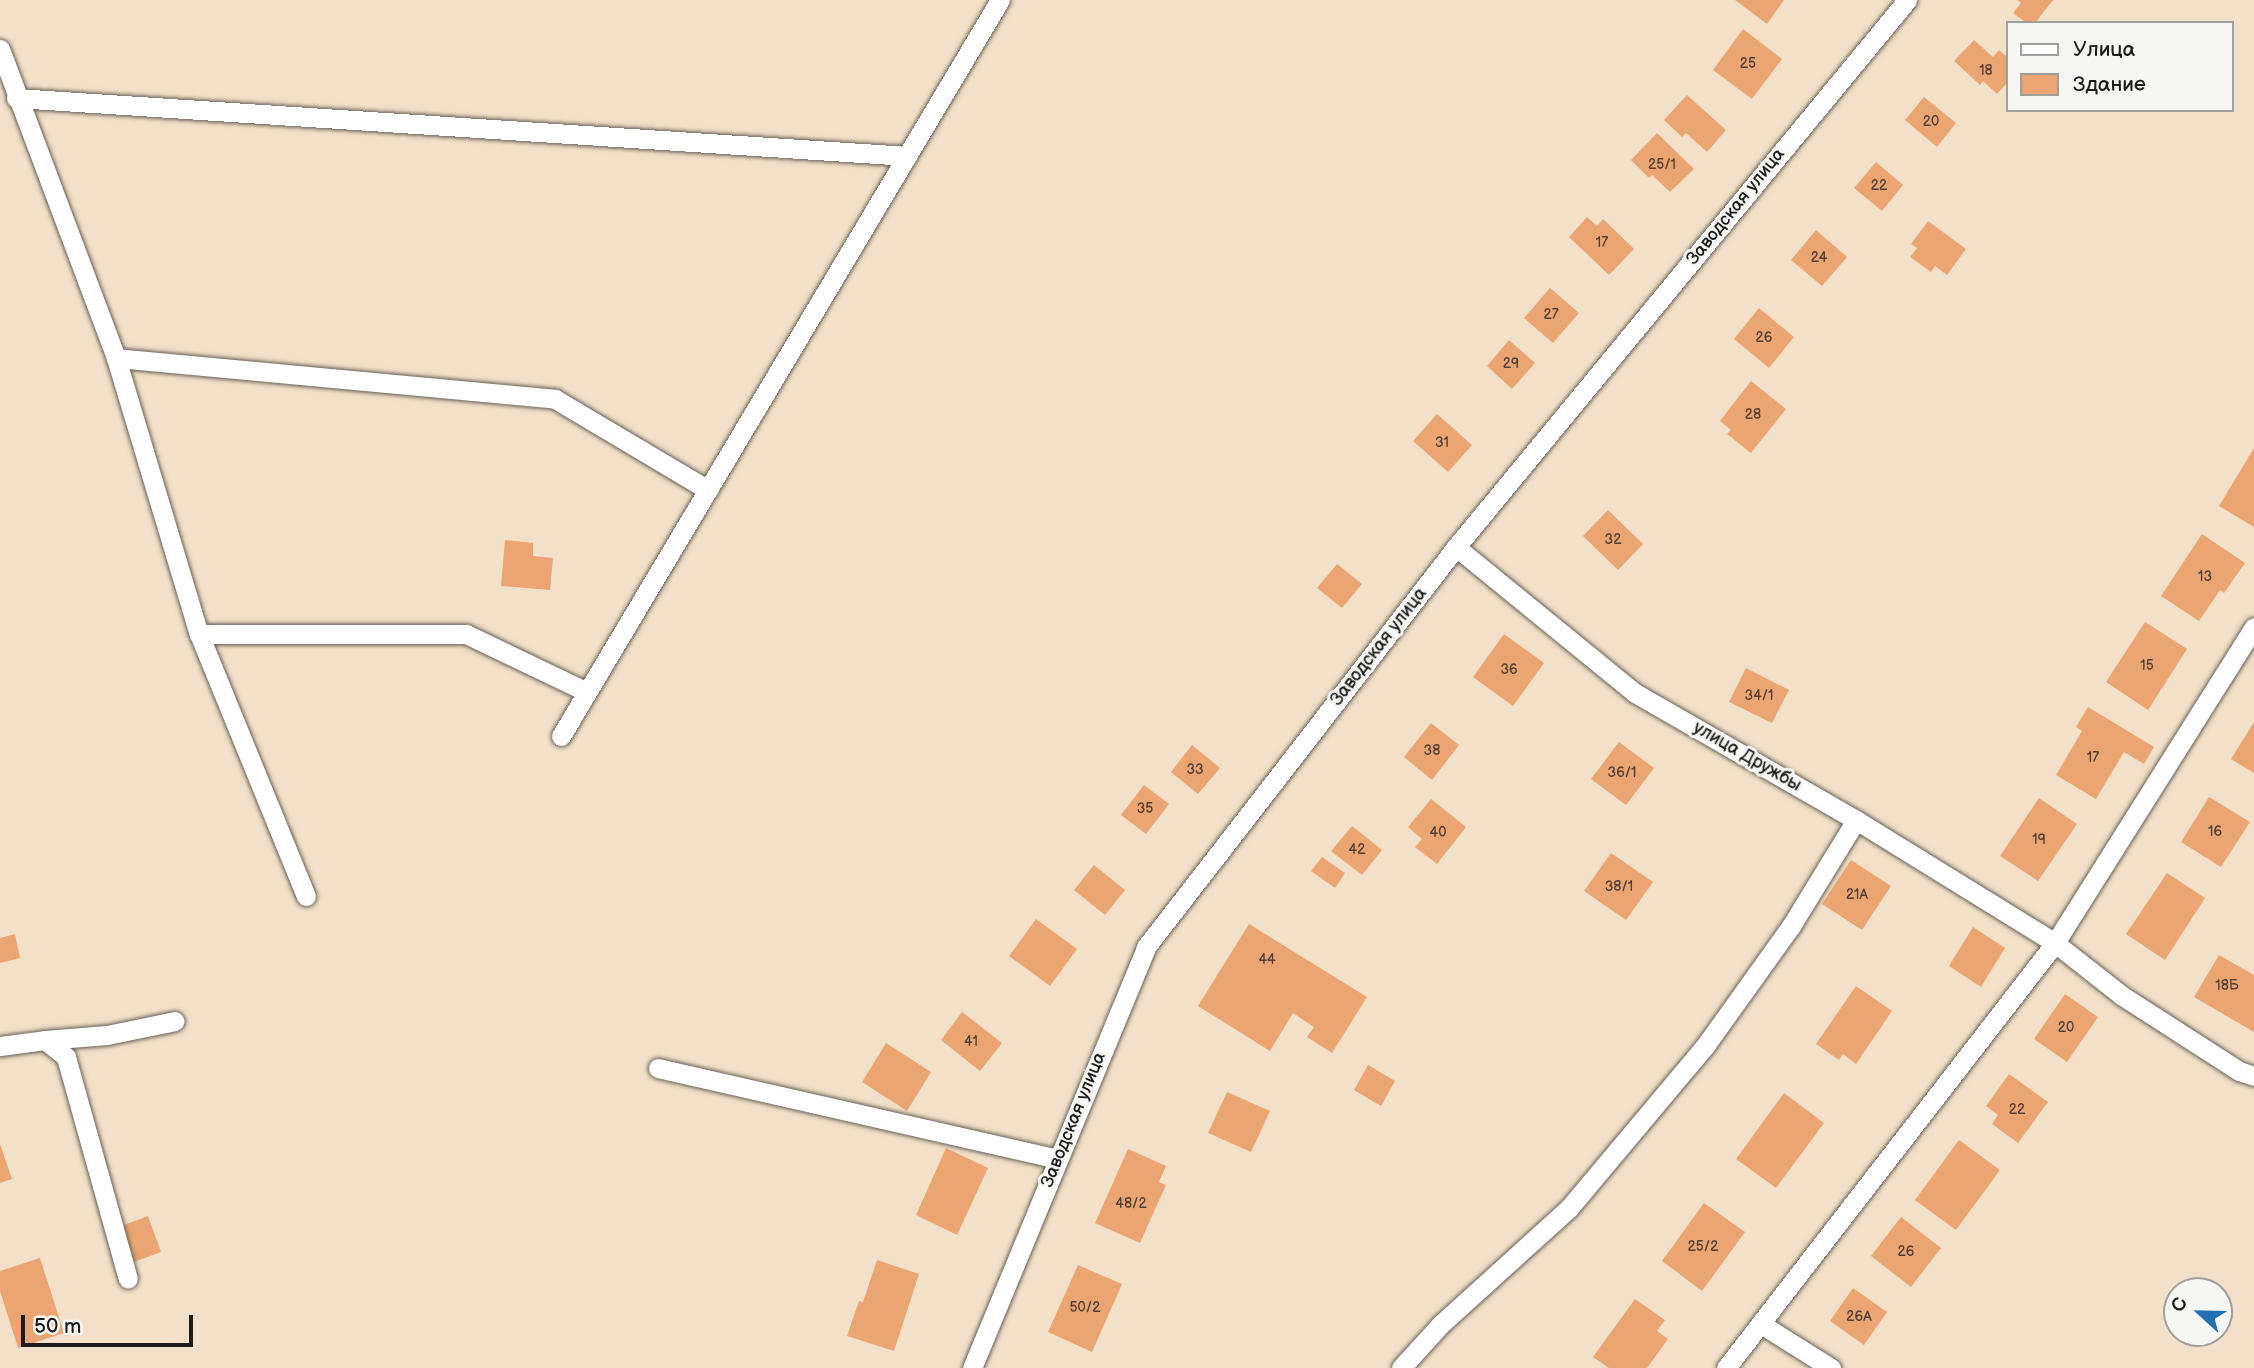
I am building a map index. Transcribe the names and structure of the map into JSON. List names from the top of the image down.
{
  "streets": {
    "street": ["Заводская улица", "улица Дружбы"]
  },
  "crossings": [
    ["Заводская улица", "улица Дружбы"]
  ],
  "house_numbers": [
    "25",
    "18",
    "20",
    "25/1",
    "22",
    "17",
    "24",
    "27",
    "26",
    "29",
    "28",
    "31",
    "32",
    "13",
    "15",
    "36",
    "34/1",
    "38",
    "17",
    "33",
    "36/1",
    "35",
    "16",
    "40",
    "19",
    "42",
    "38/1",
    "21А",
    "44",
    "18Б",
    "20",
    "41",
    "22",
    "48/2",
    "25/2",
    "26",
    "50/2",
    "26А"
  ],
  "legend": ["Улица", "Здание"],
  "scale_bar": "50 m",
  "north": "left"
}
